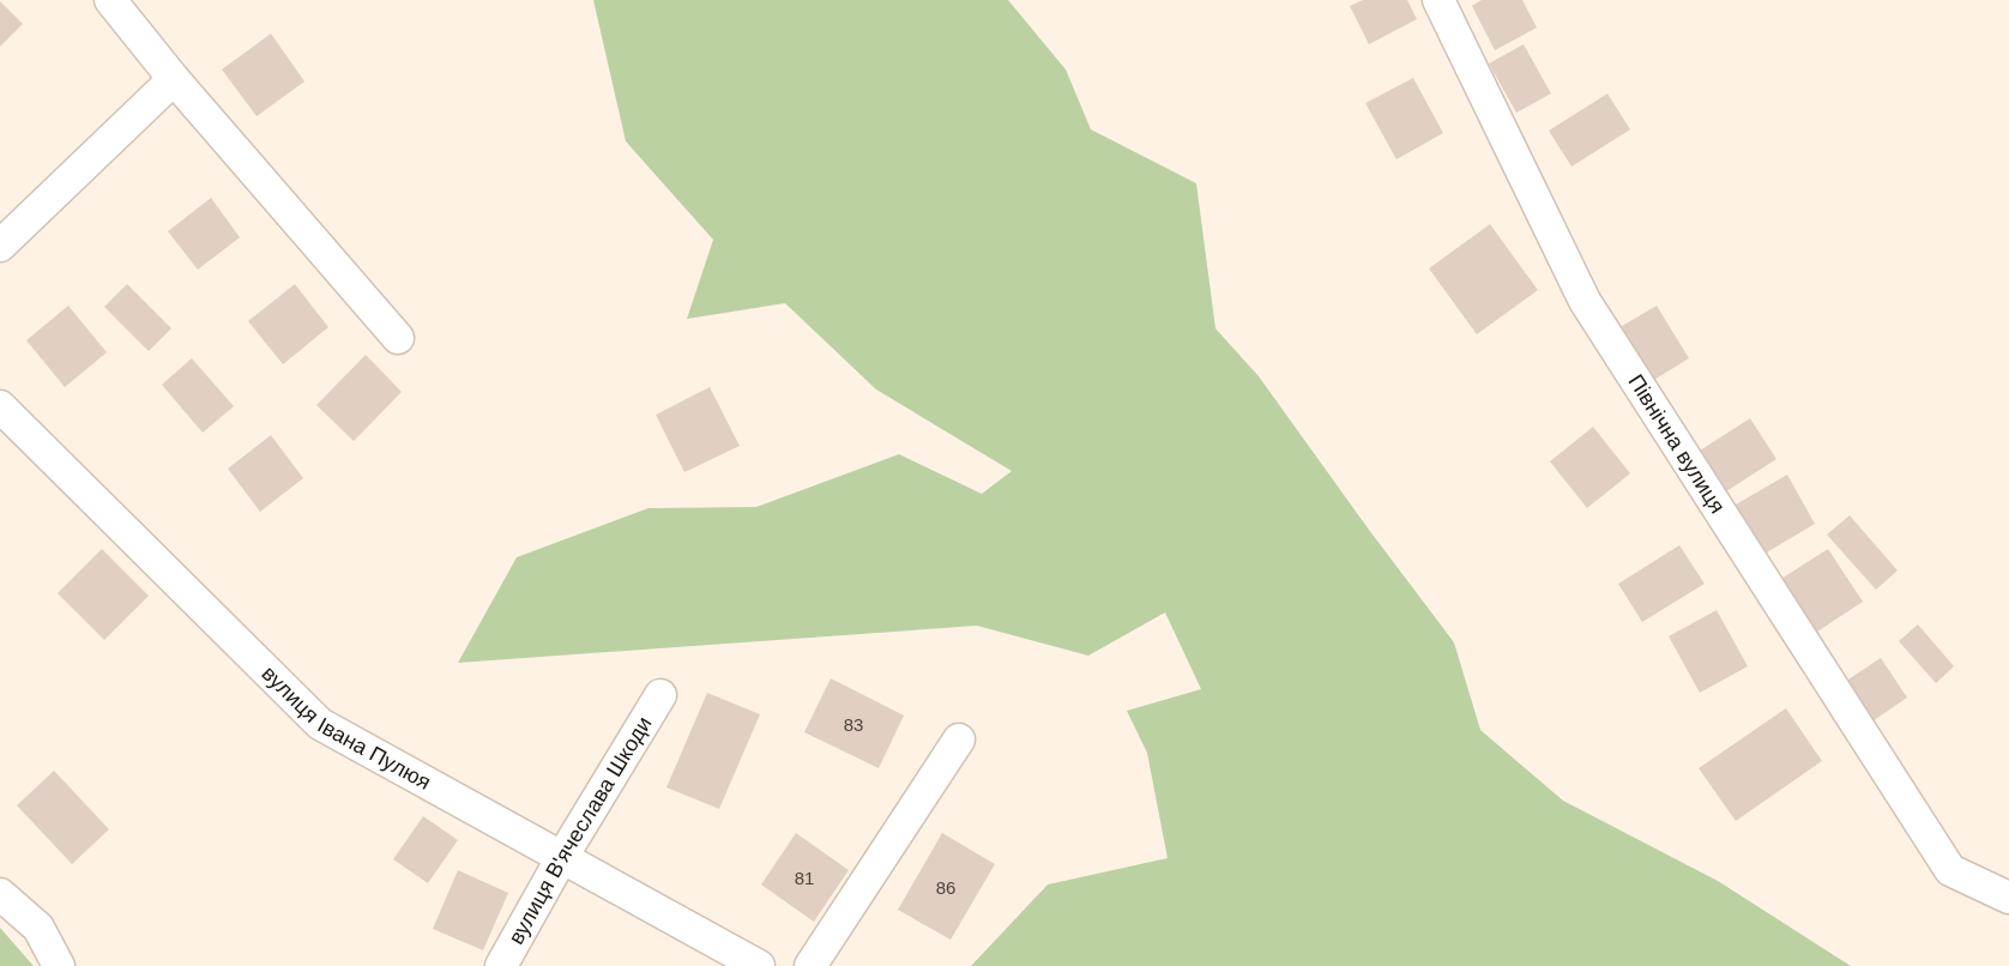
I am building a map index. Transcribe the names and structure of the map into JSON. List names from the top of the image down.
{
  "streets": {
    "street": ["Північна вулиця", "вулиця Івана Пулюя", "вулиця В'ячеслава Шкоди"]
  },
  "crossings": [
    ["вулиця Івана Пулюя", "вулиця В'ячеслава Шкоди"]
  ],
  "house_numbers": ["83", "81", "86"]
}
